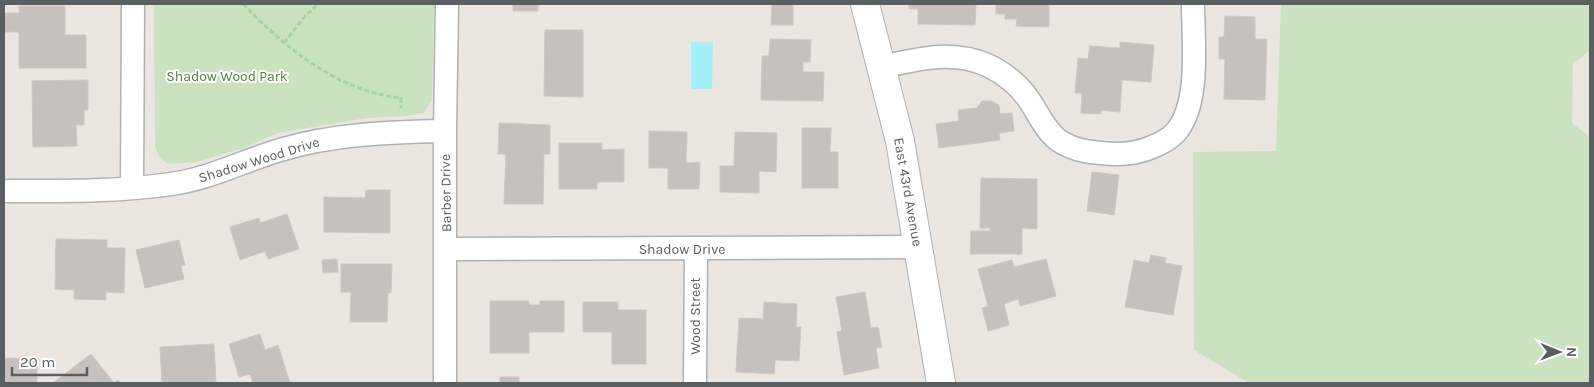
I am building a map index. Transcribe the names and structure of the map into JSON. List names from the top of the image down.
{
  "streets": {
    "street": [
      "Shadow Wood Drive",
      "East 43rd Avenue",
      "Barber Drive",
      "Shadow Drive",
      "Wood Street"
    ]
  },
  "crossings": [
    ["Shadow Wood Drive", "Barber Drive"],
    ["East 43rd Avenue", "Shadow Drive"],
    ["Barber Drive", "Shadow Drive"],
    ["Shadow Drive", "Wood Street"]
  ],
  "parks": ["Shadow Wood Park"],
  "scale_bar": "20 m",
  "north": "right"
}
